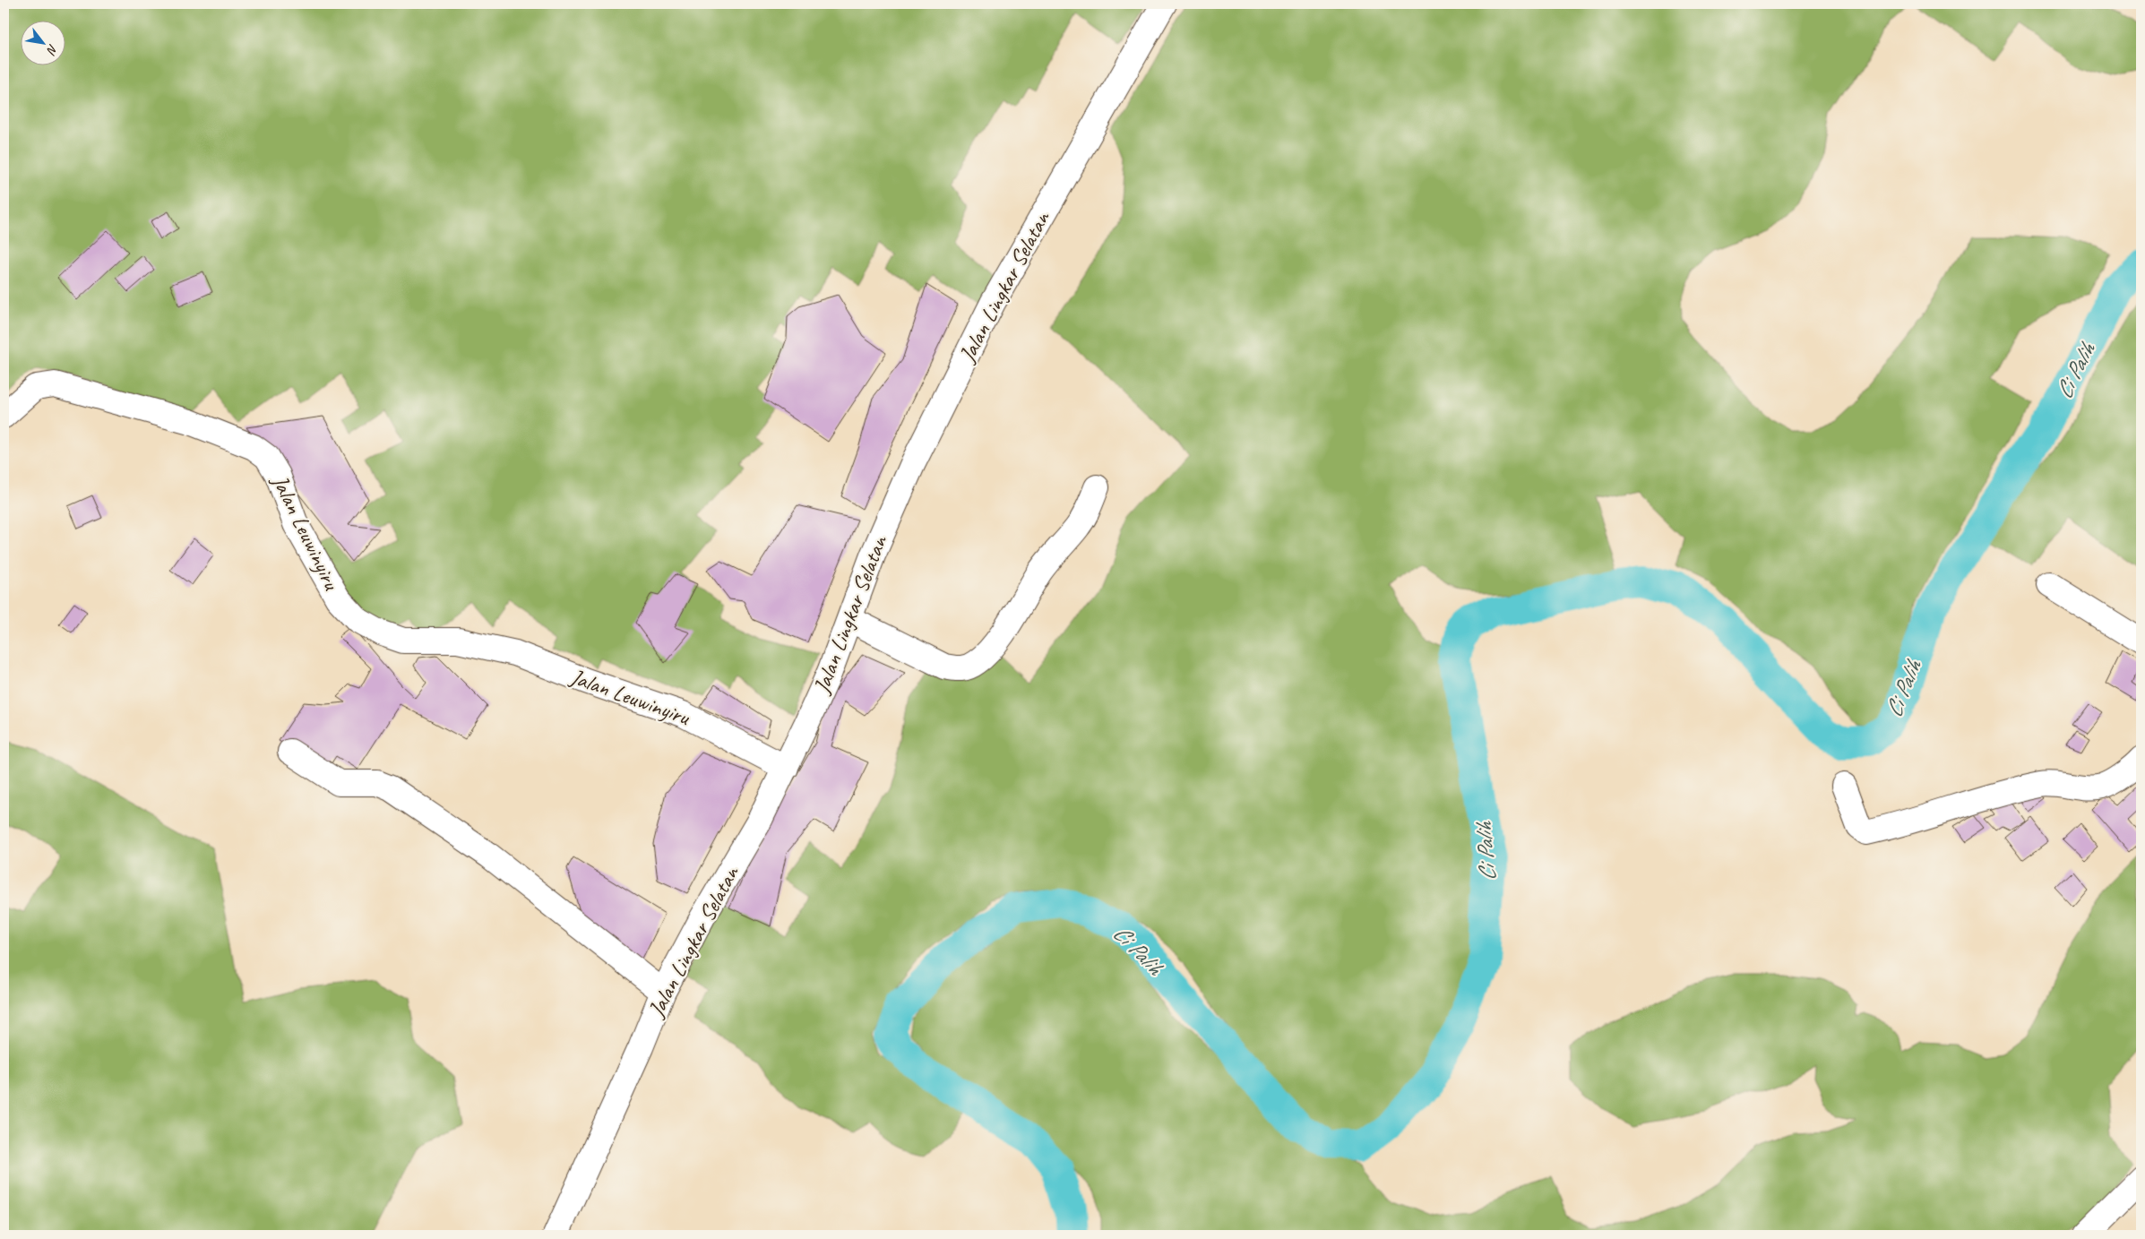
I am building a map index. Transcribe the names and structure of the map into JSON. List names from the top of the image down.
{
  "streets": {
    "street": ["Jalan Lingkar Selatan", "Jalan Leuwinyiru"]
  },
  "crossings": [
    ["Jalan Lingkar Selatan", "Jalan Leuwinyiru"]
  ],
  "water": ["Ci Palih"],
  "north": "bottom right"
}
